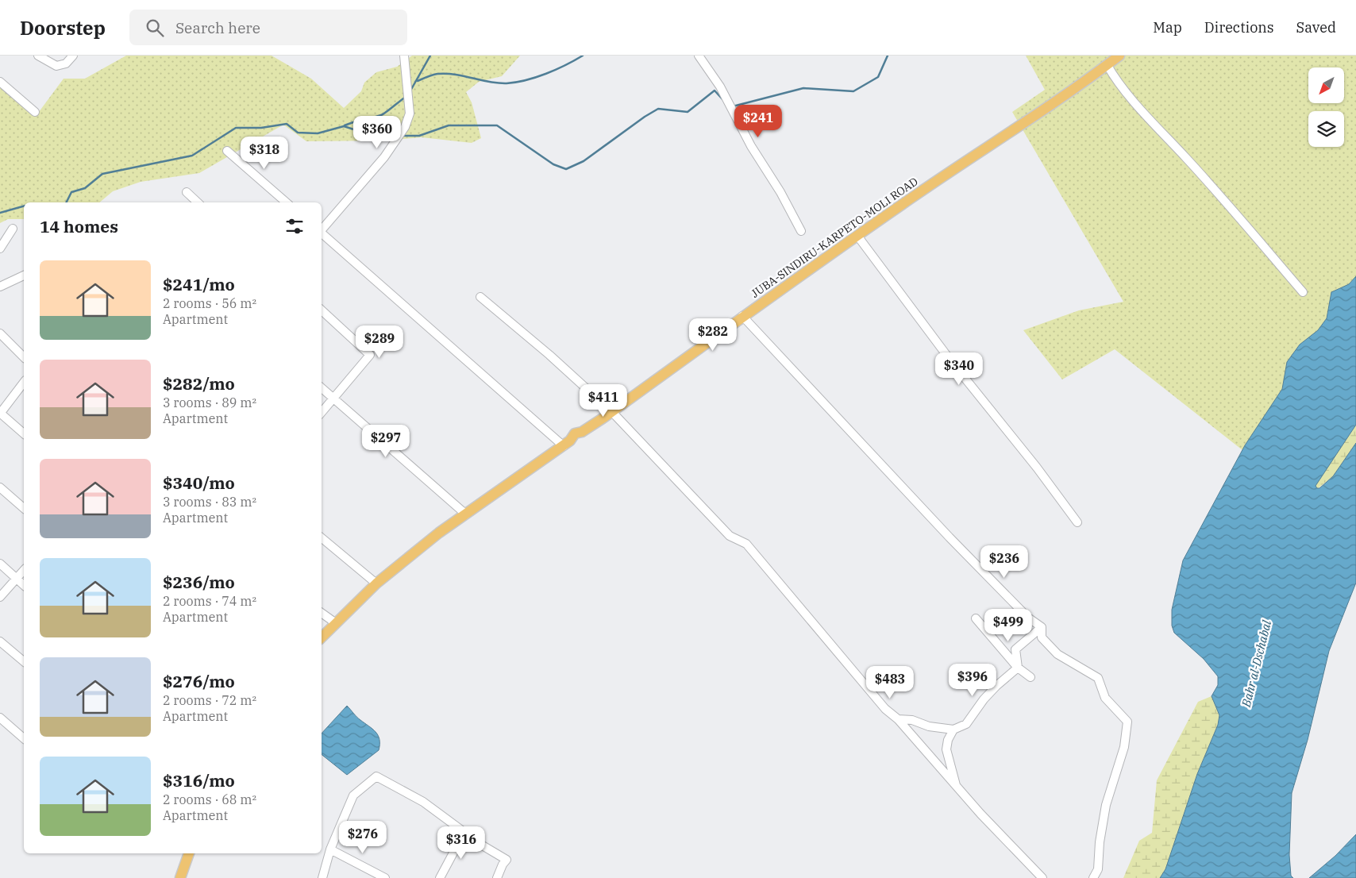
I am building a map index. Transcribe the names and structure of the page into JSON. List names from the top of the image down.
{
  "streets": {
    "main road": ["JUBA-SINDIRU-KARPETO-MOLI ROAD"]
  },
  "water": ["Bahr al-Dschabal"],
  "north": "bottom left",
  "page": {
    "header": "Doorstep",
    "search": "Search here",
    "nav": ["Map", "Directions", "Saved"],
    "price": [
      "$241",
      "$360",
      "$318",
      "$282",
      "$289",
      "$340",
      "$411",
      "$297",
      "$236",
      "$499",
      "$396",
      "$483",
      "$276",
      "$316"
    ],
    "heading": "14 homes",
    "list": [
      {
        "name": "$241/mo",
        "note": "2 rooms · 56 m² · Apartment"
      },
      {
        "name": "$282/mo",
        "note": "3 rooms · 89 m² · Apartment"
      },
      {
        "name": "$340/mo",
        "note": "3 rooms · 83 m² · Apartment"
      },
      {
        "name": "$236/mo",
        "note": "2 rooms · 74 m² · Apartment"
      },
      {
        "name": "$276/mo",
        "note": "2 rooms · 72 m² · Apartment"
      },
      {
        "name": "$316/mo",
        "note": "2 rooms · 68 m² · Apartment"
      }
    ]
  }
}
